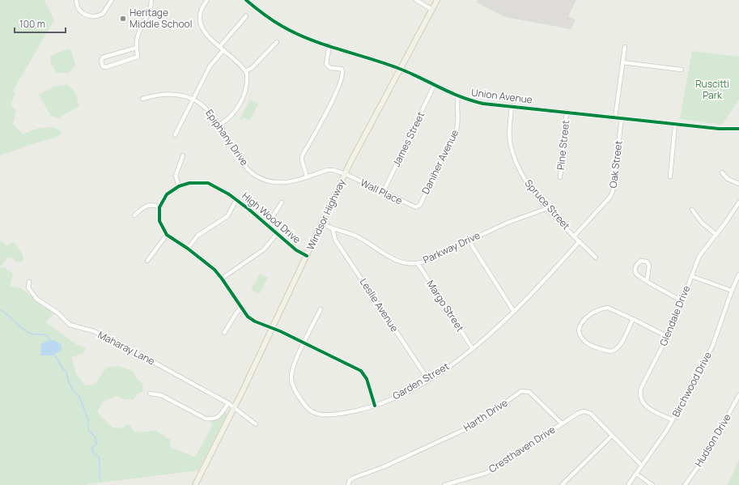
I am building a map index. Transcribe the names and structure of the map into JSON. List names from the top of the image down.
{
  "streets": {
    "main road": ["Windsor Highway"],
    "street": [
      "Union Avenue",
      "Epiphany Drive",
      "James Street",
      "Pine Street",
      "Daniher Avenue",
      "Oak Street",
      "Wall Place",
      "Spruce Street",
      "High Wood Drive",
      "Parkway Drive",
      "Leslie Avenue",
      "Margo Street",
      "Glendale Drive",
      "Maharay Lane",
      "Garden Street",
      "Birchwood Drive",
      "Harth Drive",
      "Hudson Drive",
      "Cresthaven Drive"
    ]
  },
  "crossings": [
    ["Union Avenue", "James Street"],
    ["Union Avenue", "Pine Street"],
    ["Union Avenue", "Daniher Avenue"],
    ["Union Avenue", "Oak Street"],
    ["Union Avenue", "Spruce Street"],
    ["Union Avenue", "Windsor Highway"],
    ["Epiphany Drive", "Wall Place"],
    ["Epiphany Drive", "Windsor Highway"],
    ["James Street", "Wall Place"],
    ["Daniher Avenue", "Wall Place"],
    ["Oak Street", "Spruce Street"],
    ["Wall Place", "Windsor Highway"],
    ["Spruce Street", "Parkway Drive"],
    ["Spruce Street", "Garden Street"],
    ["Windsor Highway", "High Wood Drive"],
    ["Windsor Highway", "Parkway Drive"],
    ["Windsor Highway", "Maharay Lane"],
    ["Parkway Drive", "Leslie Avenue"],
    ["Parkway Drive", "Margo Street"],
    ["Leslie Avenue", "Garden Street"],
    ["Margo Street", "Garden Street"],
    ["Glendale Drive", "Birchwood Drive"],
    ["Harth Drive", "Cresthaven Drive"]
  ],
  "parks": ["Ruscitti Park"],
  "places": ["Heritage Middle School"],
  "scale_bar": "100 m"
}
